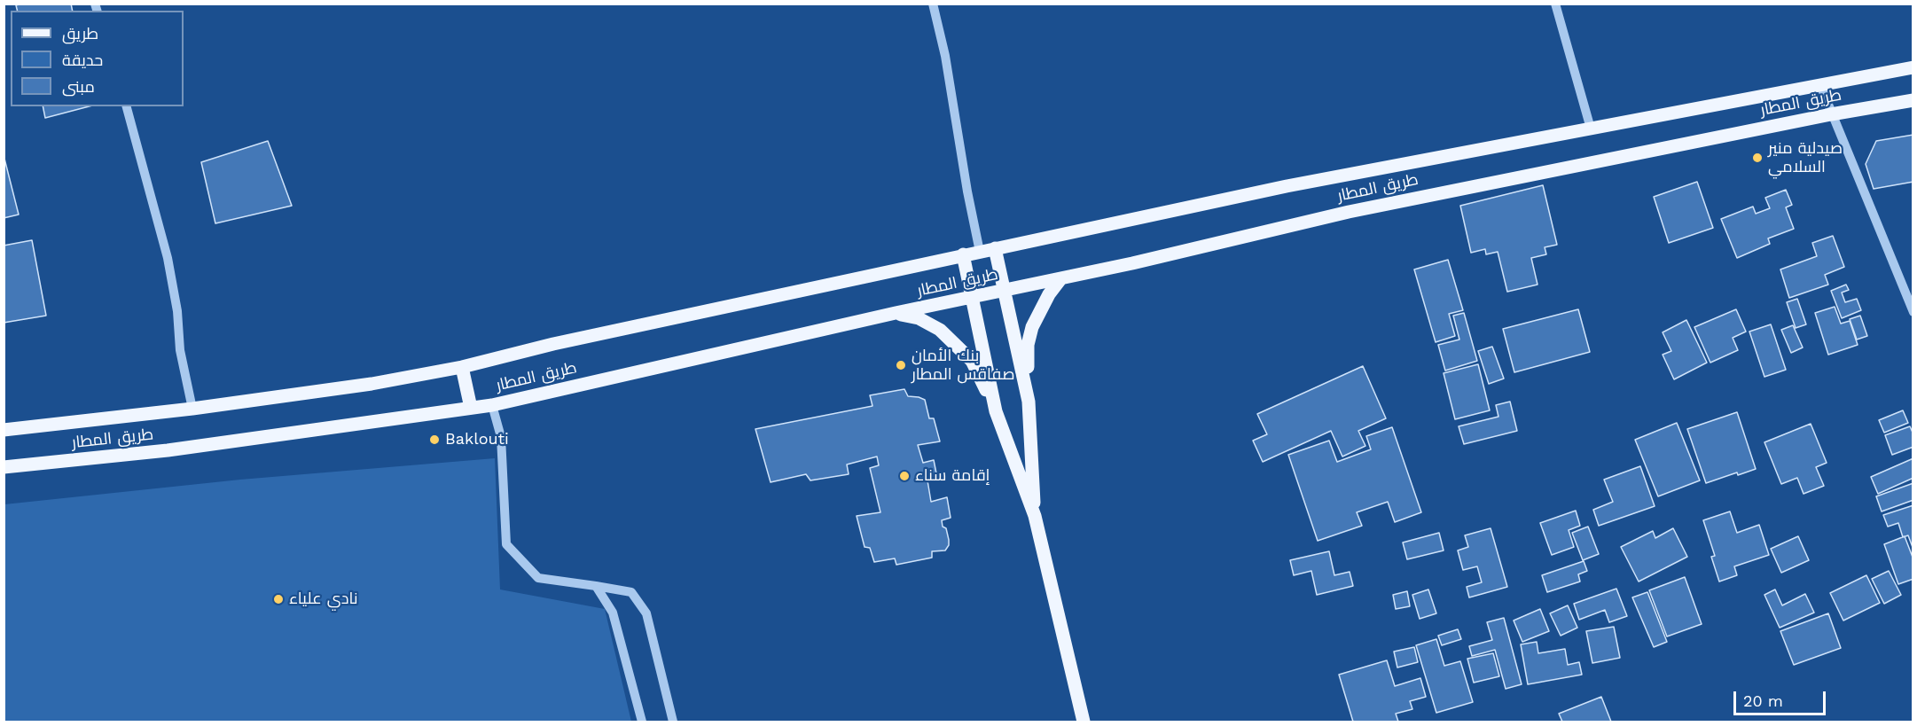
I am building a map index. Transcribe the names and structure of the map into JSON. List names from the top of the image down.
{
  "streets": {
    "main road": ["طريق المطار"]
  },
  "places": [
    "صيدلية منير السلامي",
    "بنك الأمان صفاقس المطار",
    "Baklouti",
    "إقامة سناء",
    "نادي علياء"
  ],
  "legend": ["طريق", "حديقة", "مبنى"],
  "scale_bar": "20 m"
}
